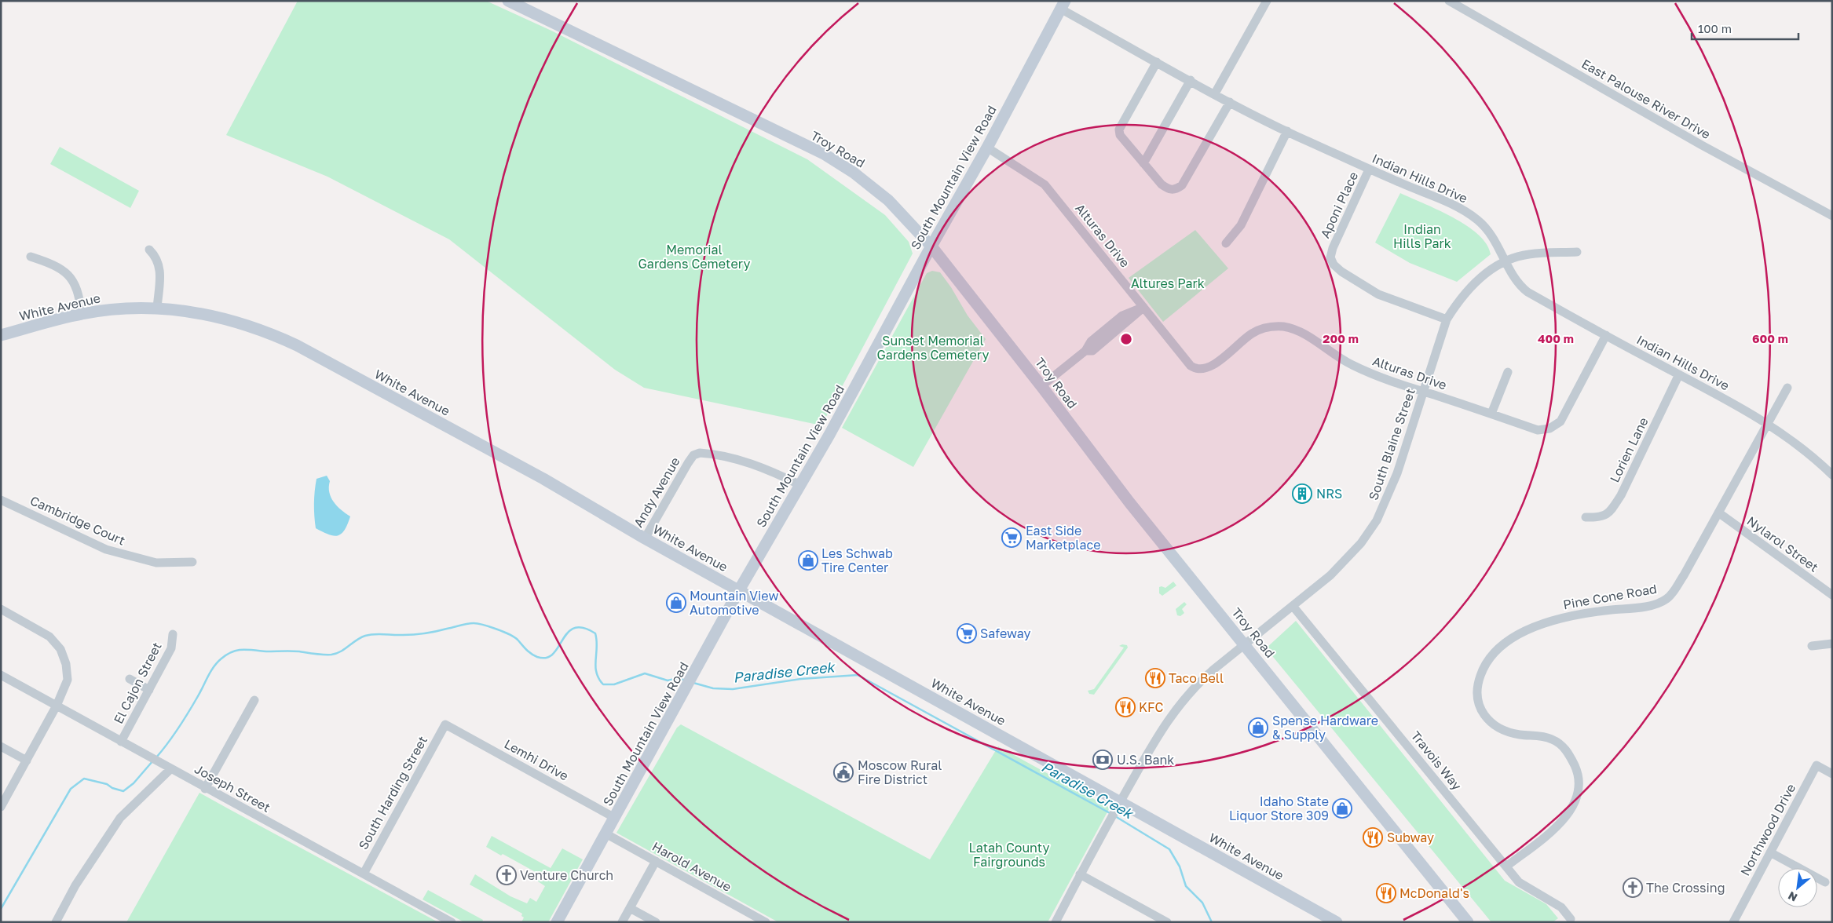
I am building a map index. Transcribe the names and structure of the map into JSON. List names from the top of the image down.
{
  "streets": {
    "street": [
      "East Palouse River Drive",
      "Troy Road",
      "South Mountain View Road",
      "Indian Hills Drive",
      "Aponi Place",
      "Alturas Drive",
      "White Avenue",
      "South Blaine Street",
      "Lorien Lane",
      "Andy Avenue",
      "Cambridge Court",
      "Nylarol Street",
      "Pine Cone Road",
      "El Cajon Street",
      "Lemhi Drive",
      "Travois Way",
      "Joseph Street",
      "South Harding Street",
      "Northwood Drive",
      "Harold Avenue"
    ]
  },
  "crossings": [
    ["Troy Road", "South Mountain View Road"],
    ["Troy Road", "South Blaine Street"],
    ["South Mountain View Road", "Indian Hills Drive"],
    ["South Mountain View Road", "Alturas Drive"],
    ["South Mountain View Road", "White Avenue"],
    ["South Mountain View Road", "Andy Avenue"],
    ["South Mountain View Road", "Lemhi Drive"],
    ["South Mountain View Road", "Harold Avenue"],
    ["Indian Hills Drive", "Aponi Place"],
    ["Indian Hills Drive", "Alturas Drive"],
    ["Indian Hills Drive", "South Blaine Street"],
    ["Indian Hills Drive", "Lorien Lane"],
    ["Indian Hills Drive", "Pine Cone Road"],
    ["Aponi Place", "South Blaine Street"],
    ["Alturas Drive", "South Blaine Street"],
    ["White Avenue", "South Blaine Street"],
    ["White Avenue", "Andy Avenue"],
    ["South Blaine Street", "Travois Way"],
    ["Nylarol Street", "Pine Cone Road"],
    ["Pine Cone Road", "Travois Way"],
    ["El Cajon Street", "Joseph Street"],
    ["Lemhi Drive", "South Harding Street"],
    ["Joseph Street", "South Harding Street"]
  ],
  "water": ["Paradise Creek"],
  "parks": [
    "Indian Hills Park",
    "Memorial Gardens Cemetery",
    "Altures Park",
    "Sunset Memorial Gardens Cemetery",
    "Latah County Fairgrounds"
  ],
  "places": {
    "building": ["NRS"],
    "supermarket": ["East Side Marketplace", "Safeway"],
    "shop": [
      "Les Schwab Tire Center",
      "Mountain View Automotive",
      "Spense Hardware & Supply",
      "Idaho State Liquor Store 309"
    ],
    "restaurant": [
      "Taco Bell",
      "KFC",
      "Subway",
      "McDonald's"
    ],
    "bank": ["U.S. Bank"],
    "public building": ["Moscow Rural Fire District"],
    "church": ["Venture Church", "The Crossing"]
  },
  "scale_bar": "100 m",
  "north": "bottom left",
  "rings": ["200 m", "400 m", "600 m"]
}
